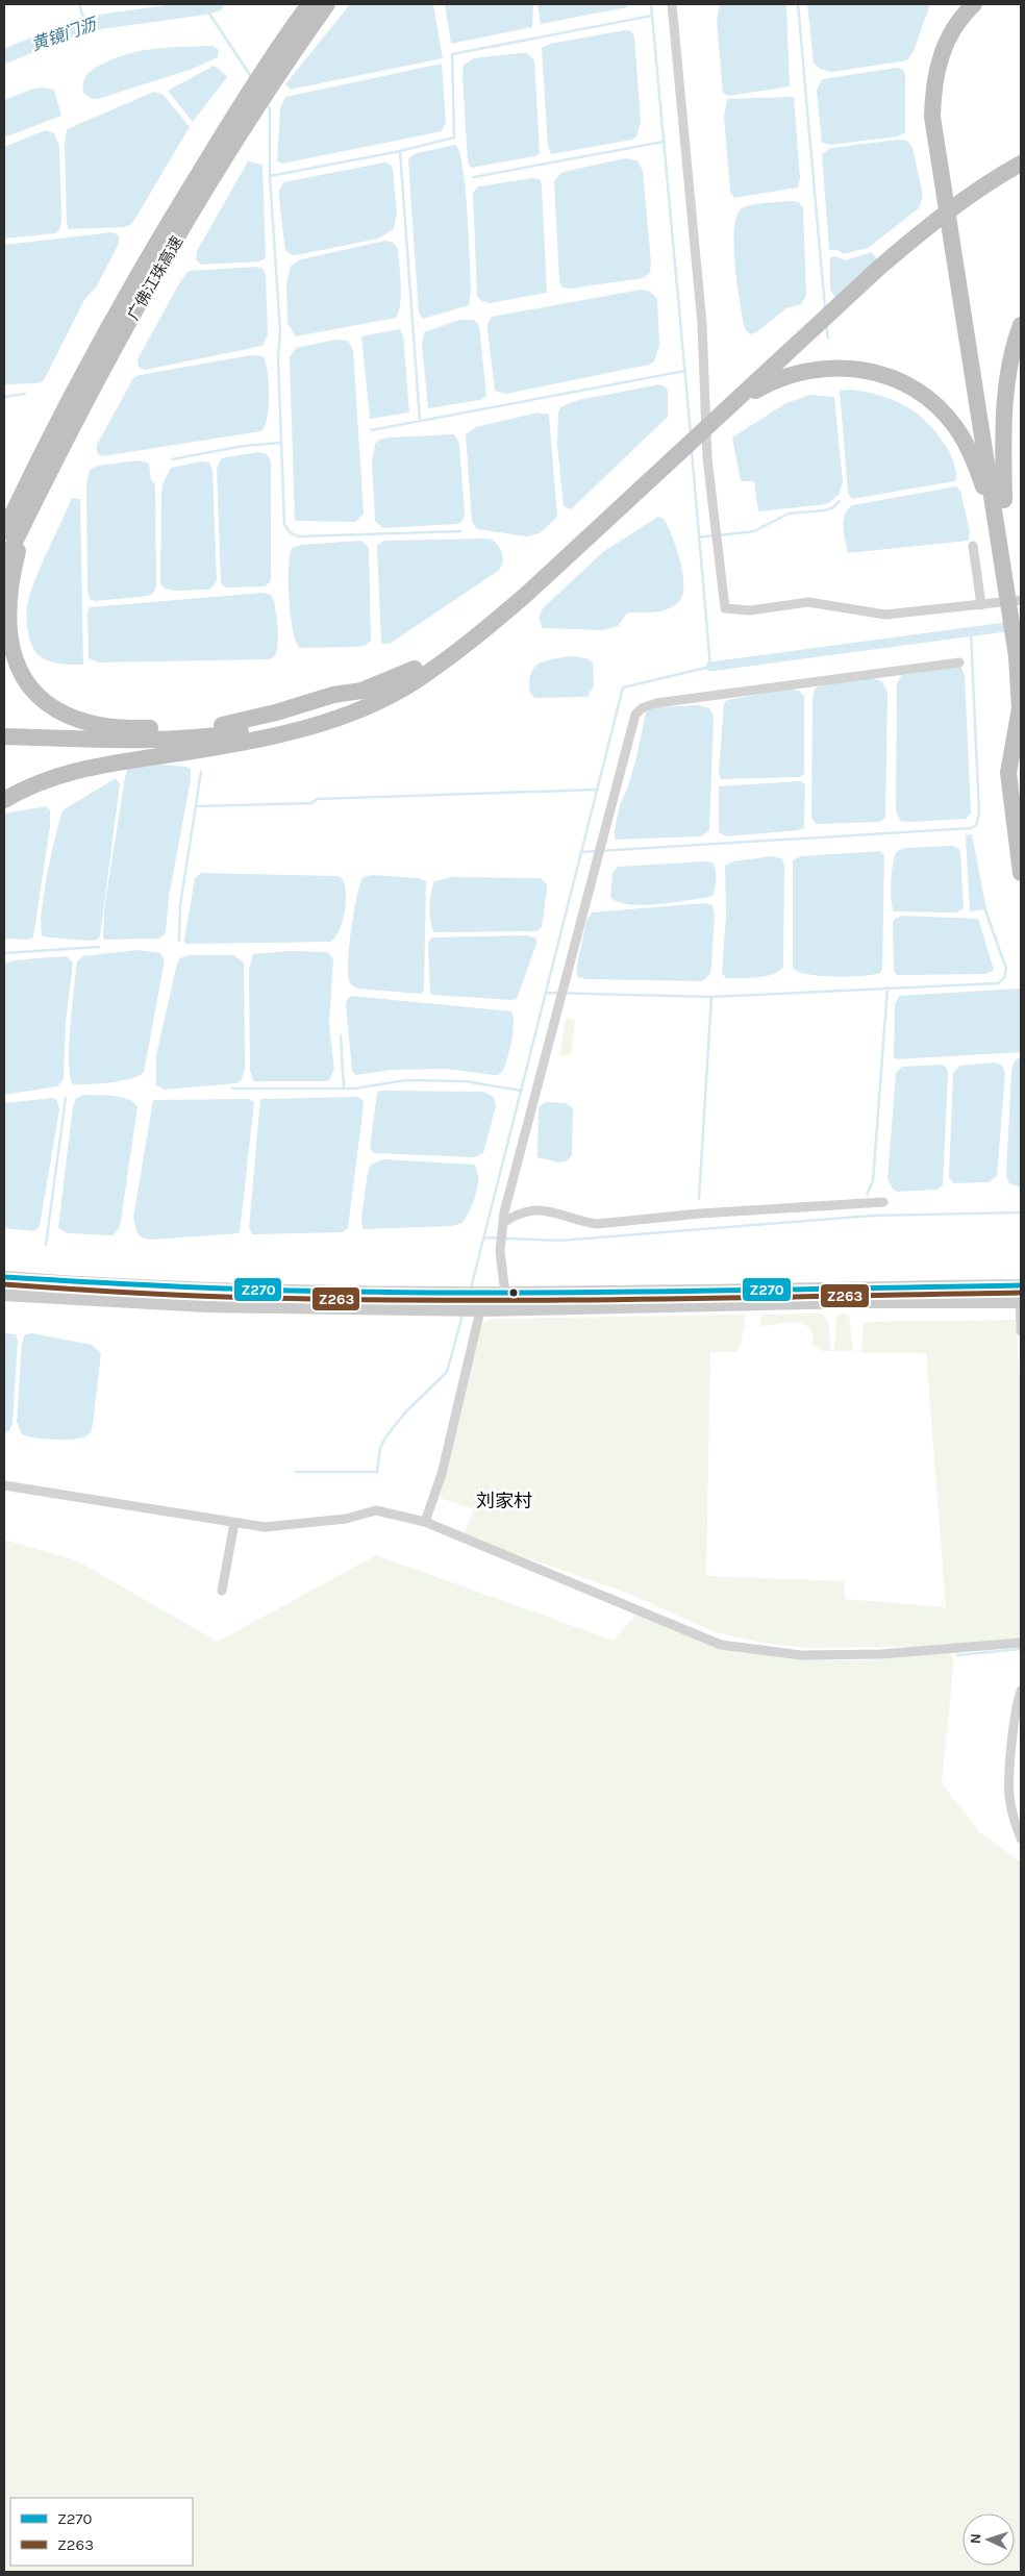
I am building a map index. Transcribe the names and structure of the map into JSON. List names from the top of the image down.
{
  "streets": {
    "highway": ["广佛江珠高速"]
  },
  "districts": ["刘家村"],
  "water": ["黄镜门沥"],
  "lines": ["transit line Z270", "transit line Z263"],
  "legend": ["Z270", "Z263"],
  "north": "left"
}
